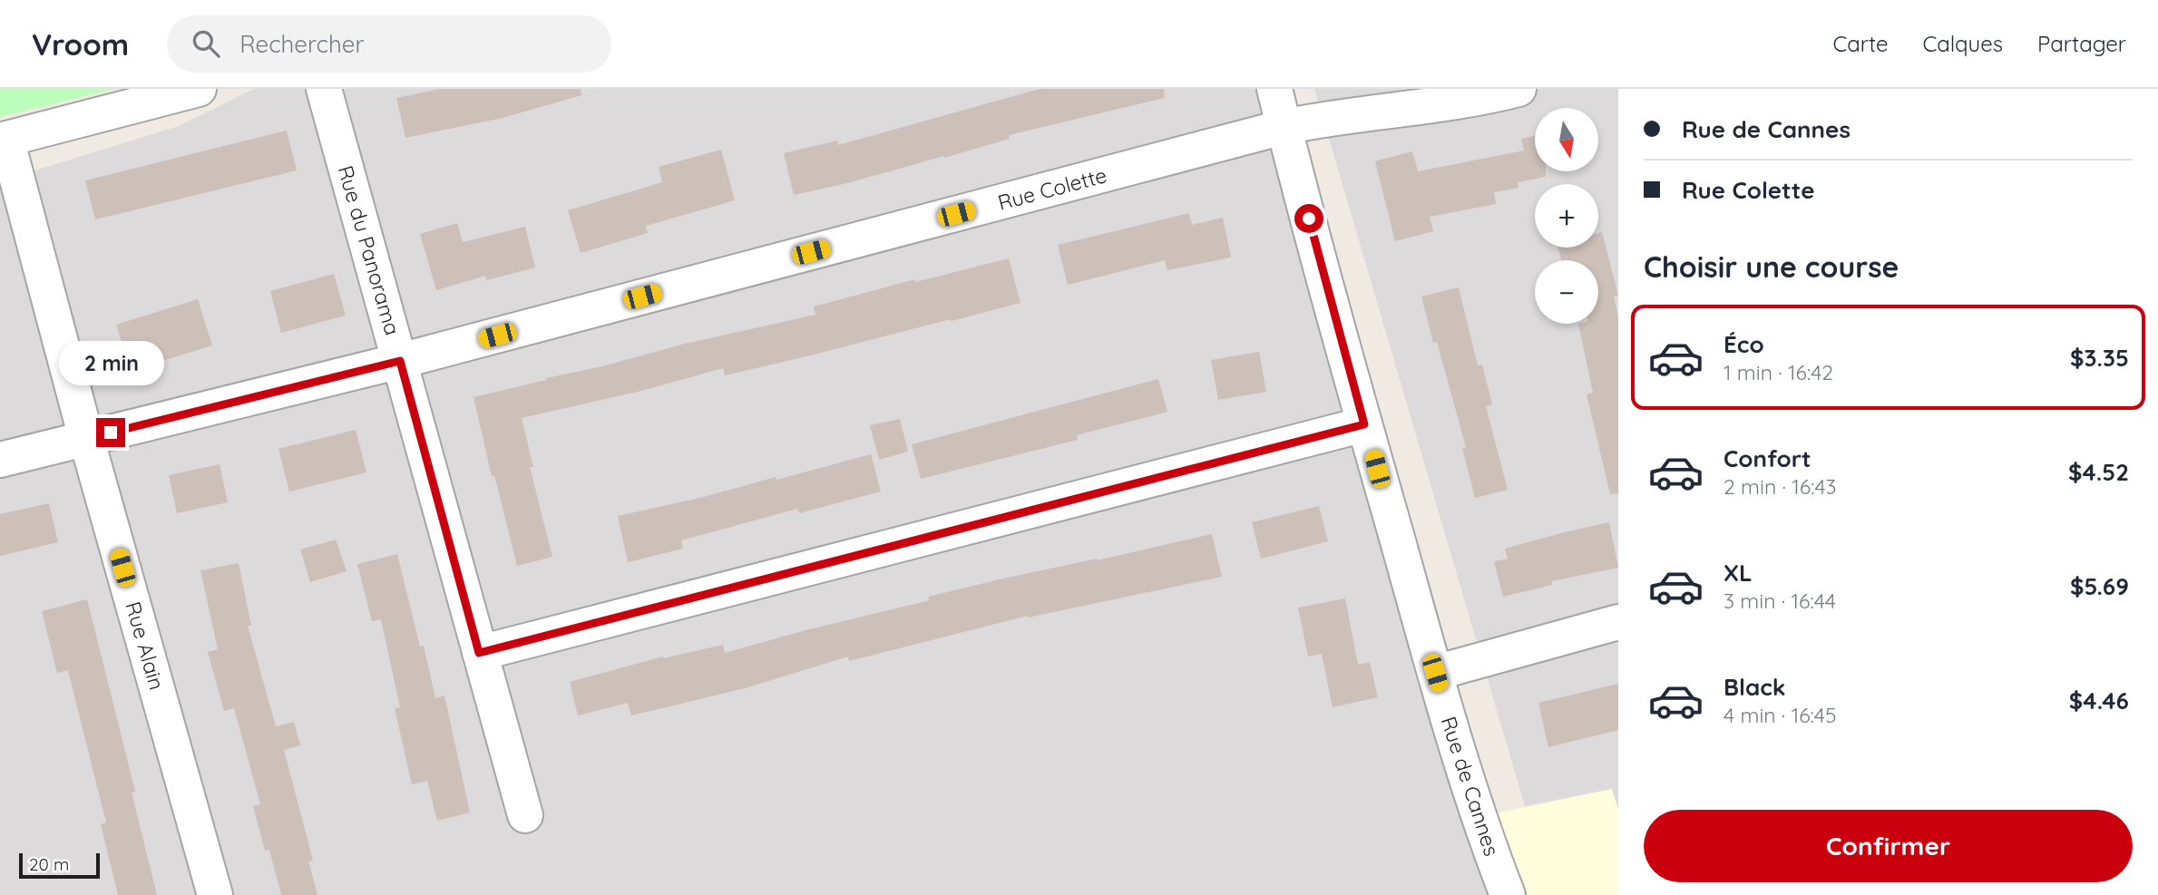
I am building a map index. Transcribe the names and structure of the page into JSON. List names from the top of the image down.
{
  "streets": {
    "street": [
      "Rue Colette",
      "Rue du Panorama",
      "Rue Alain",
      "Rue de Cannes"
    ]
  },
  "crossings": [
    ["Rue Colette", "Rue du Panorama"],
    ["Rue Colette", "Rue Alain"],
    ["Rue Colette", "Rue de Cannes"]
  ],
  "scale_bar": "20 m",
  "north": "bottom",
  "page": {
    "header": "Vroom",
    "search": "Rechercher",
    "nav": ["Carte", "Calques", "Partager"],
    "banner": ["Rue de Cannes", "Rue Colette"],
    "map_buttons": ["+", "−"],
    "heading": "Choisir une course",
    "list": [
      {
        "name": "Éco",
        "note": "1 min · 16:42",
        "value": "$3.35"
      },
      {
        "name": "Confort",
        "note": "2 min · 16:43",
        "value": "$4.52"
      },
      {
        "name": "XL",
        "note": "3 min · 16:44",
        "value": "$5.69"
      },
      {
        "name": "Black",
        "note": "4 min · 16:45",
        "value": "$4.46"
      }
    ],
    "bubble": "2 min",
    "buttons": "Confirmer",
    "scale": "20 m"
  }
}
